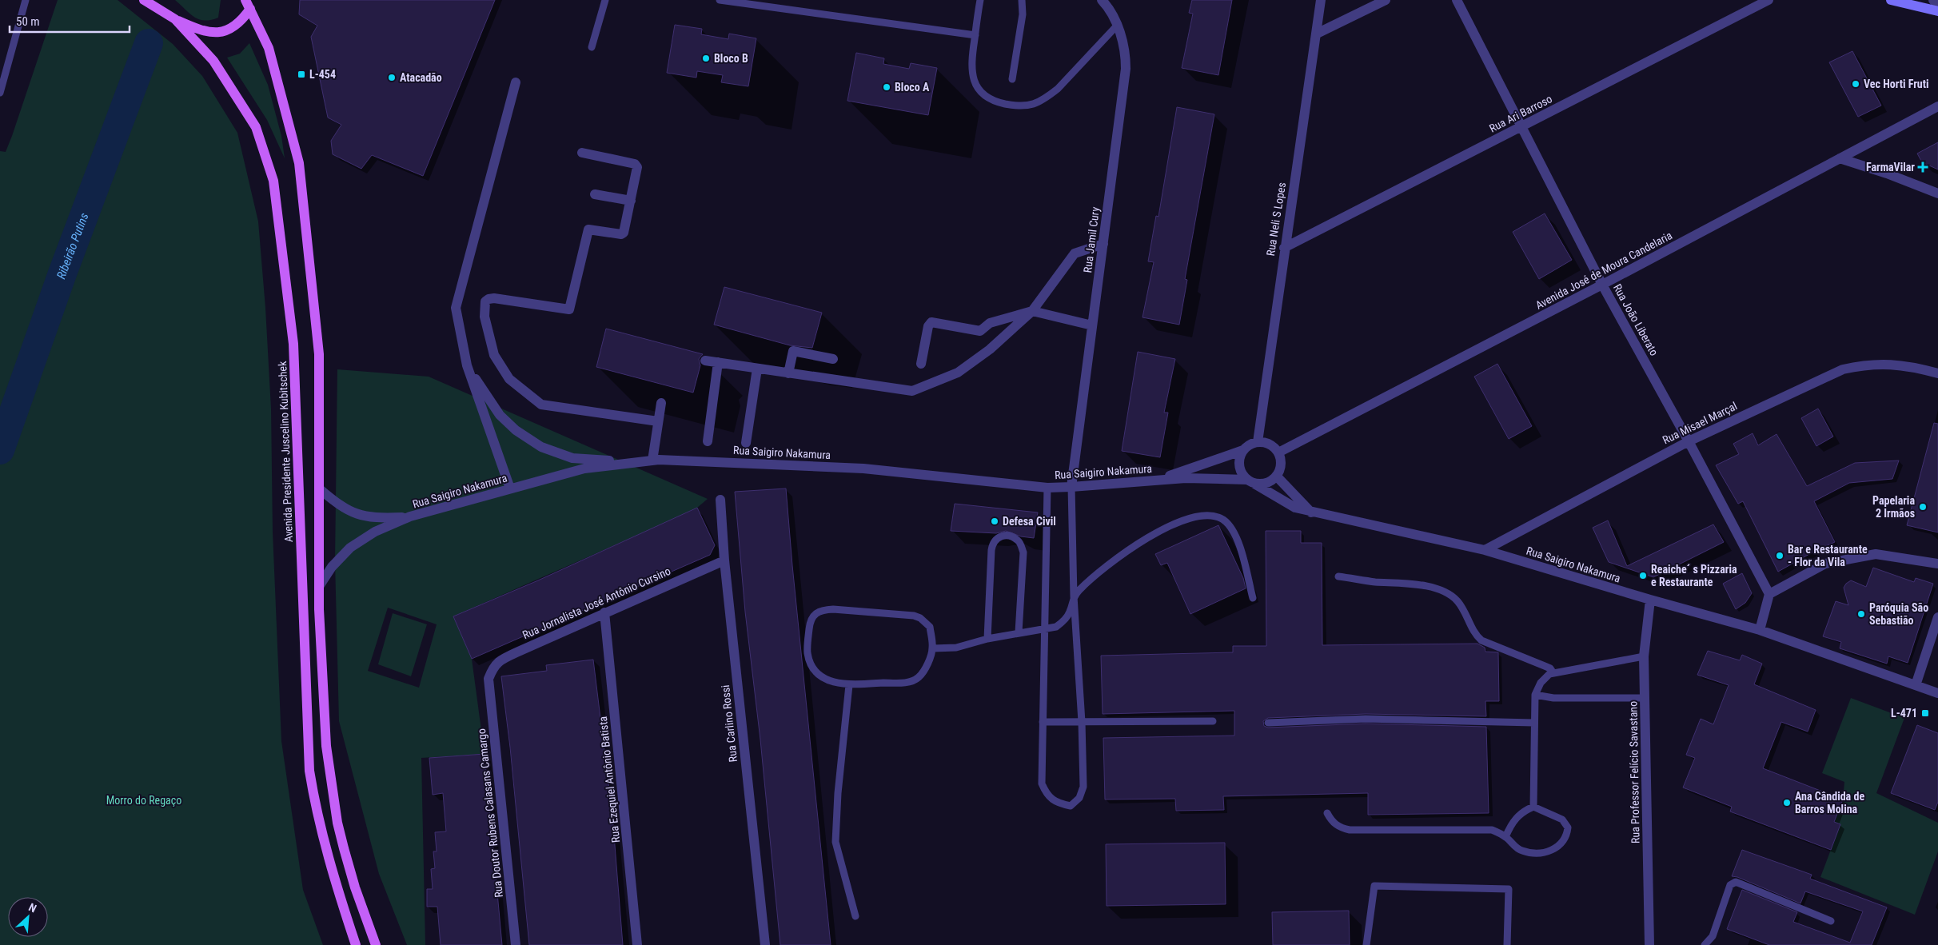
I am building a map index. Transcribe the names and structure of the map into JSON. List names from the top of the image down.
{
  "streets": {
    "main road": ["Avenida Presidente Juscelino Kubitschek"],
    "street": [
      "Rua Ari Barroso",
      "Rua Neli S Lopes",
      "Rua Jamil Cury",
      "Avenida José de Moura Candelaria",
      "Rua João Liberato",
      "Rua Misael Marçal",
      "Rua Saigiro Nakamura",
      "Rua Jornalista José Antônio Cursino",
      "Rua Carlino Rossi",
      "Rua Professor Felício Savastano",
      "Rua Ezequiel Antônio Batista",
      "Rua Doutor Rubens Calasans Camargo"
    ]
  },
  "crossings": [
    ["Rua Ari Barroso", "Rua Neli S Lopes"],
    ["Rua Ari Barroso", "Rua João Liberato"],
    ["Rua Neli S Lopes", "Avenida José de Moura Candelaria"],
    ["Rua Neli S Lopes", "Rua Saigiro Nakamura"],
    ["Rua Jamil Cury", "Rua Saigiro Nakamura"],
    ["Avenida José de Moura Candelaria", "Rua João Liberato"],
    ["Avenida José de Moura Candelaria", "Rua Saigiro Nakamura"],
    ["Rua João Liberato", "Rua Misael Marçal"],
    ["Rua Misael Marçal", "Rua Saigiro Nakamura"],
    ["Rua Saigiro Nakamura", "Rua Professor Felício Savastano"],
    ["Rua Jornalista José Antônio Cursino", "Rua Carlino Rossi"],
    ["Rua Jornalista José Antônio Cursino", "Rua Ezequiel Antônio Batista"],
    ["Rua Jornalista José Antônio Cursino", "Rua Doutor Rubens Calasans Camargo"]
  ],
  "water": ["Ribeirão Putins"],
  "parks": ["Morro do Regaço"],
  "places": {
    "other": [
      "Bloco B",
      "Atacadão",
      "Vec Horti Fruti",
      "Bloco A",
      "Papelaria 2 Irmãos",
      "Defesa Civil",
      "Bar e Restaurante - Flor da Vila",
      "Reaiche´ s Pizzaria e Restaurante",
      "Paróquia São Sebastião",
      "Ana Cândida de Barros Molina"
    ],
    "transit": ["L-454", "L-471"],
    "health": ["FarmaVilar"]
  },
  "scale_bar": "50 m",
  "north": "top right"
}
